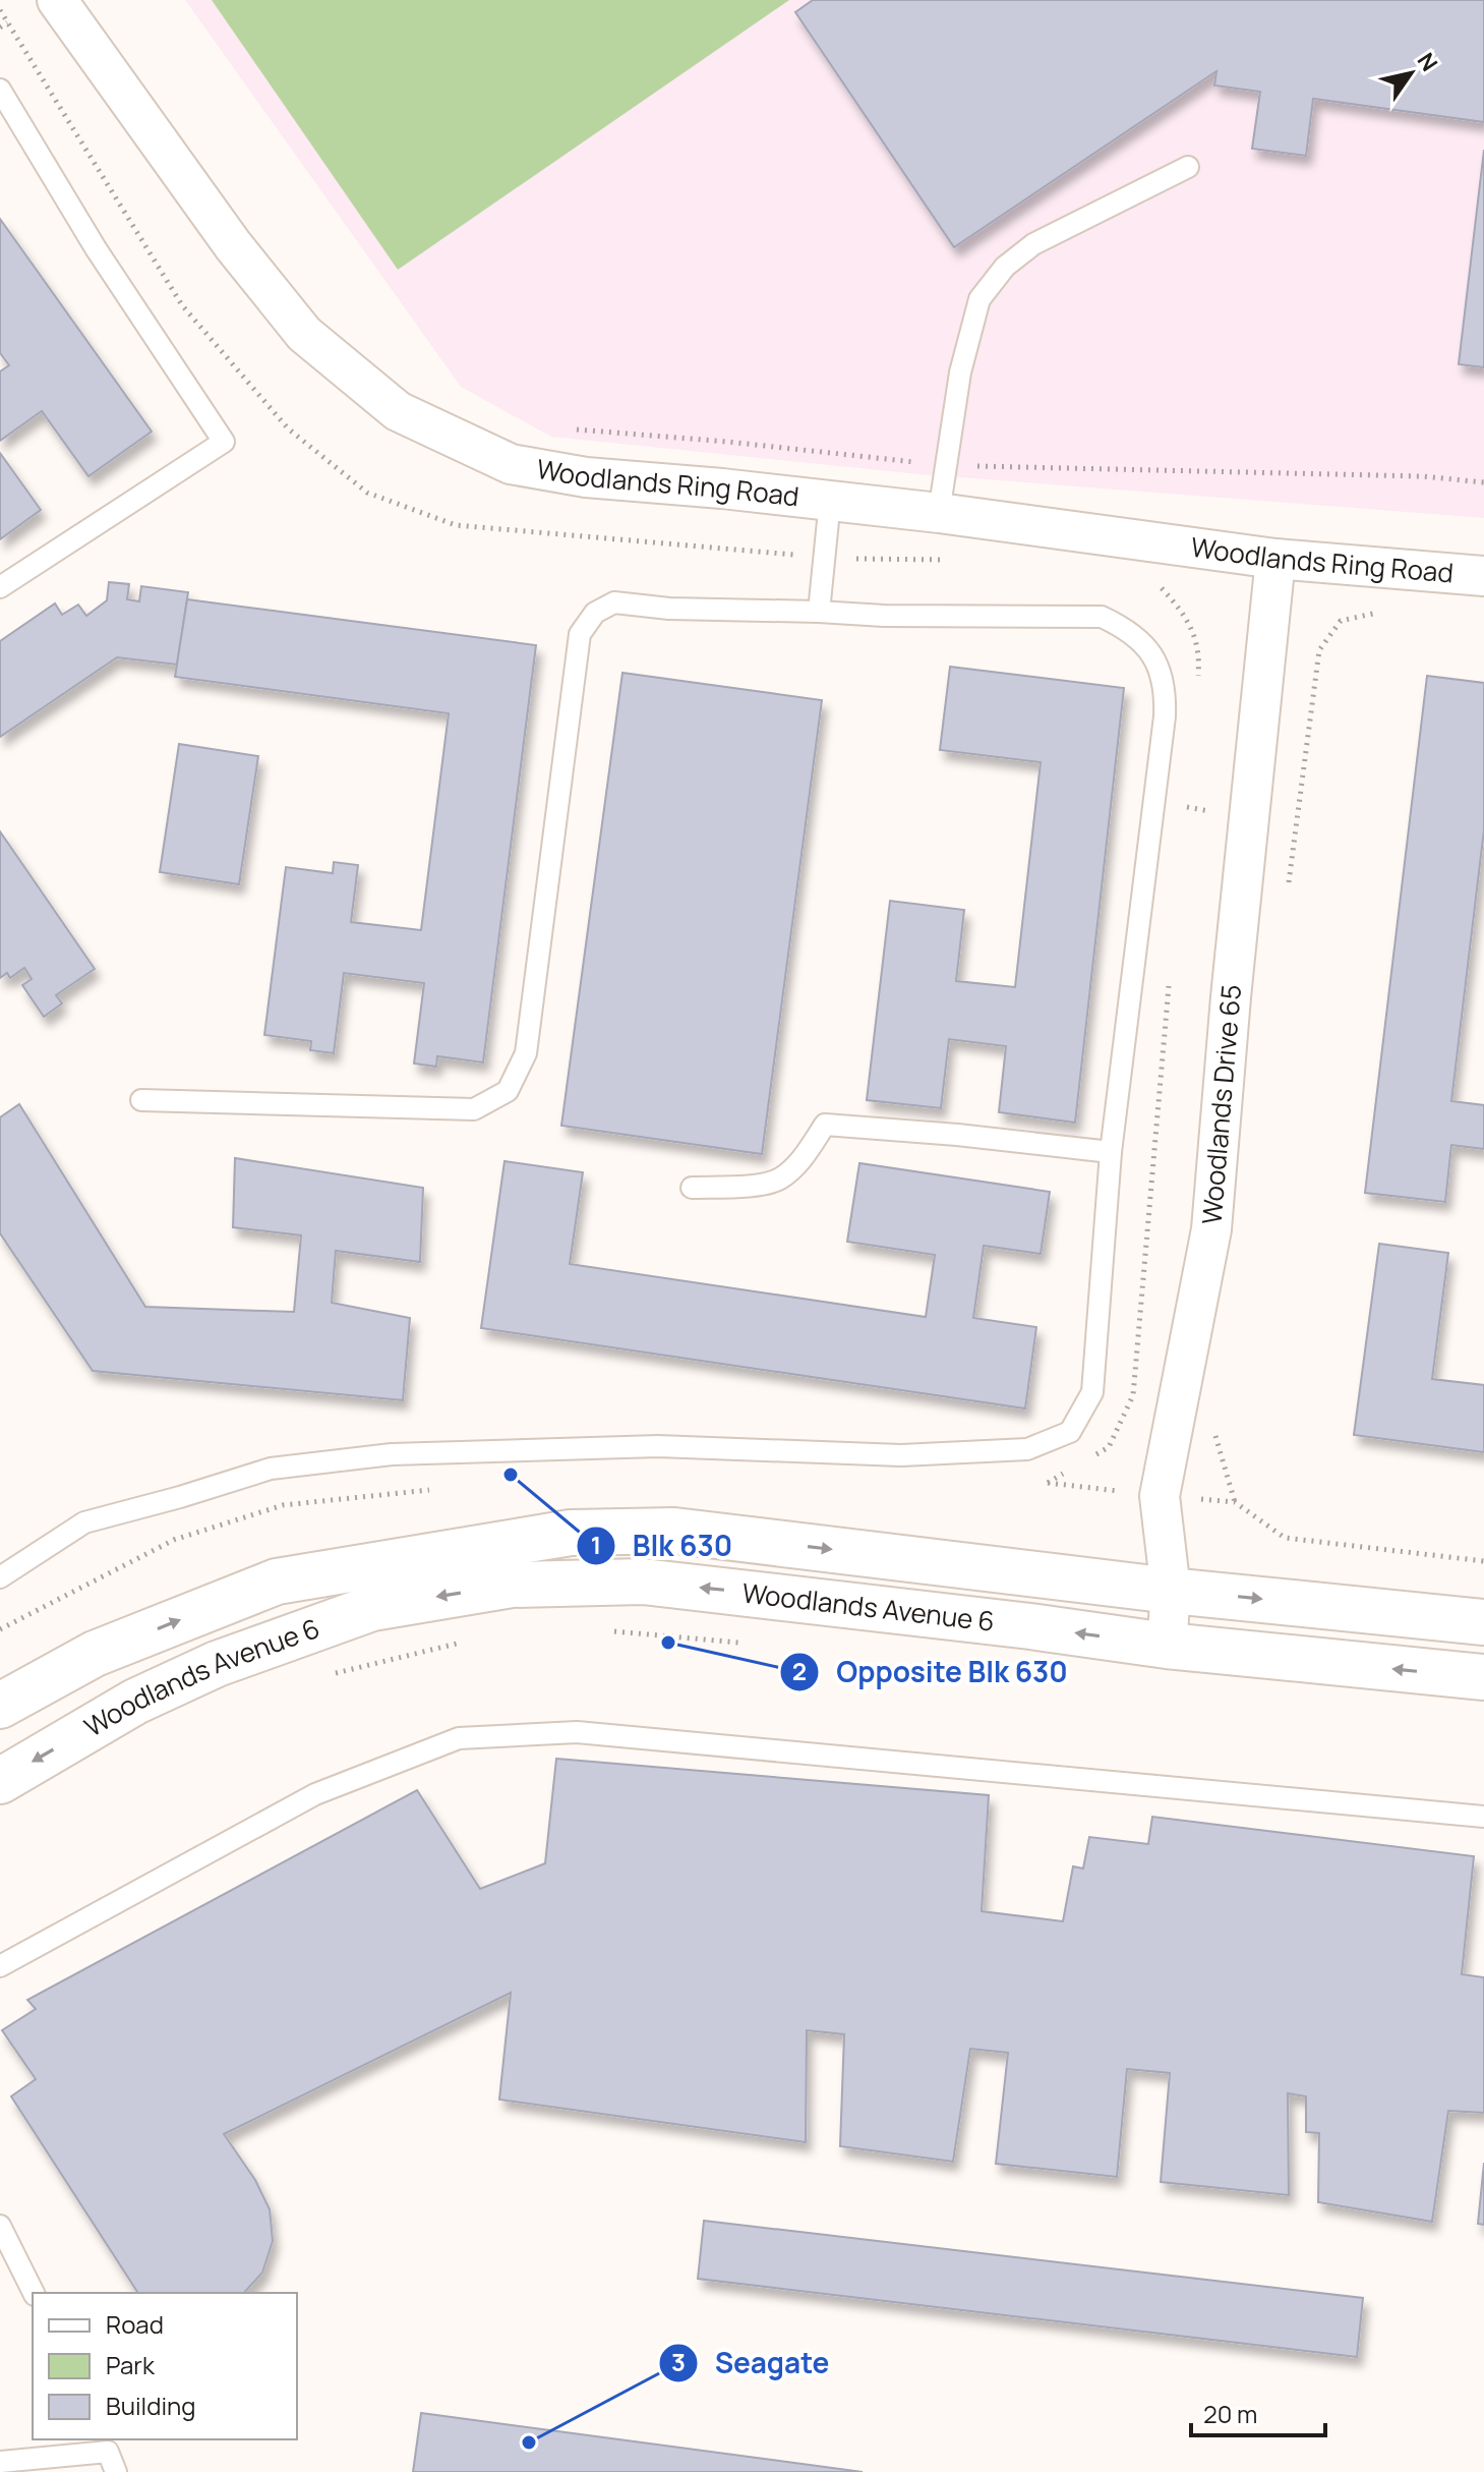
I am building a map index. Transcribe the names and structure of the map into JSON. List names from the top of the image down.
{
  "streets": {
    "street": ["Woodlands Ring Road", "Woodlands Drive 65", "Woodlands Avenue 6"]
  },
  "crossings": [
    ["Woodlands Ring Road", "Woodlands Drive 65"],
    ["Woodlands Drive 65", "Woodlands Avenue 6"]
  ],
  "places": ["Blk 630", "Opposite Blk 630", "Seagate"],
  "legend": ["Road", "Park", "Building"],
  "scale_bar": "20 m",
  "north": "top right"
}
